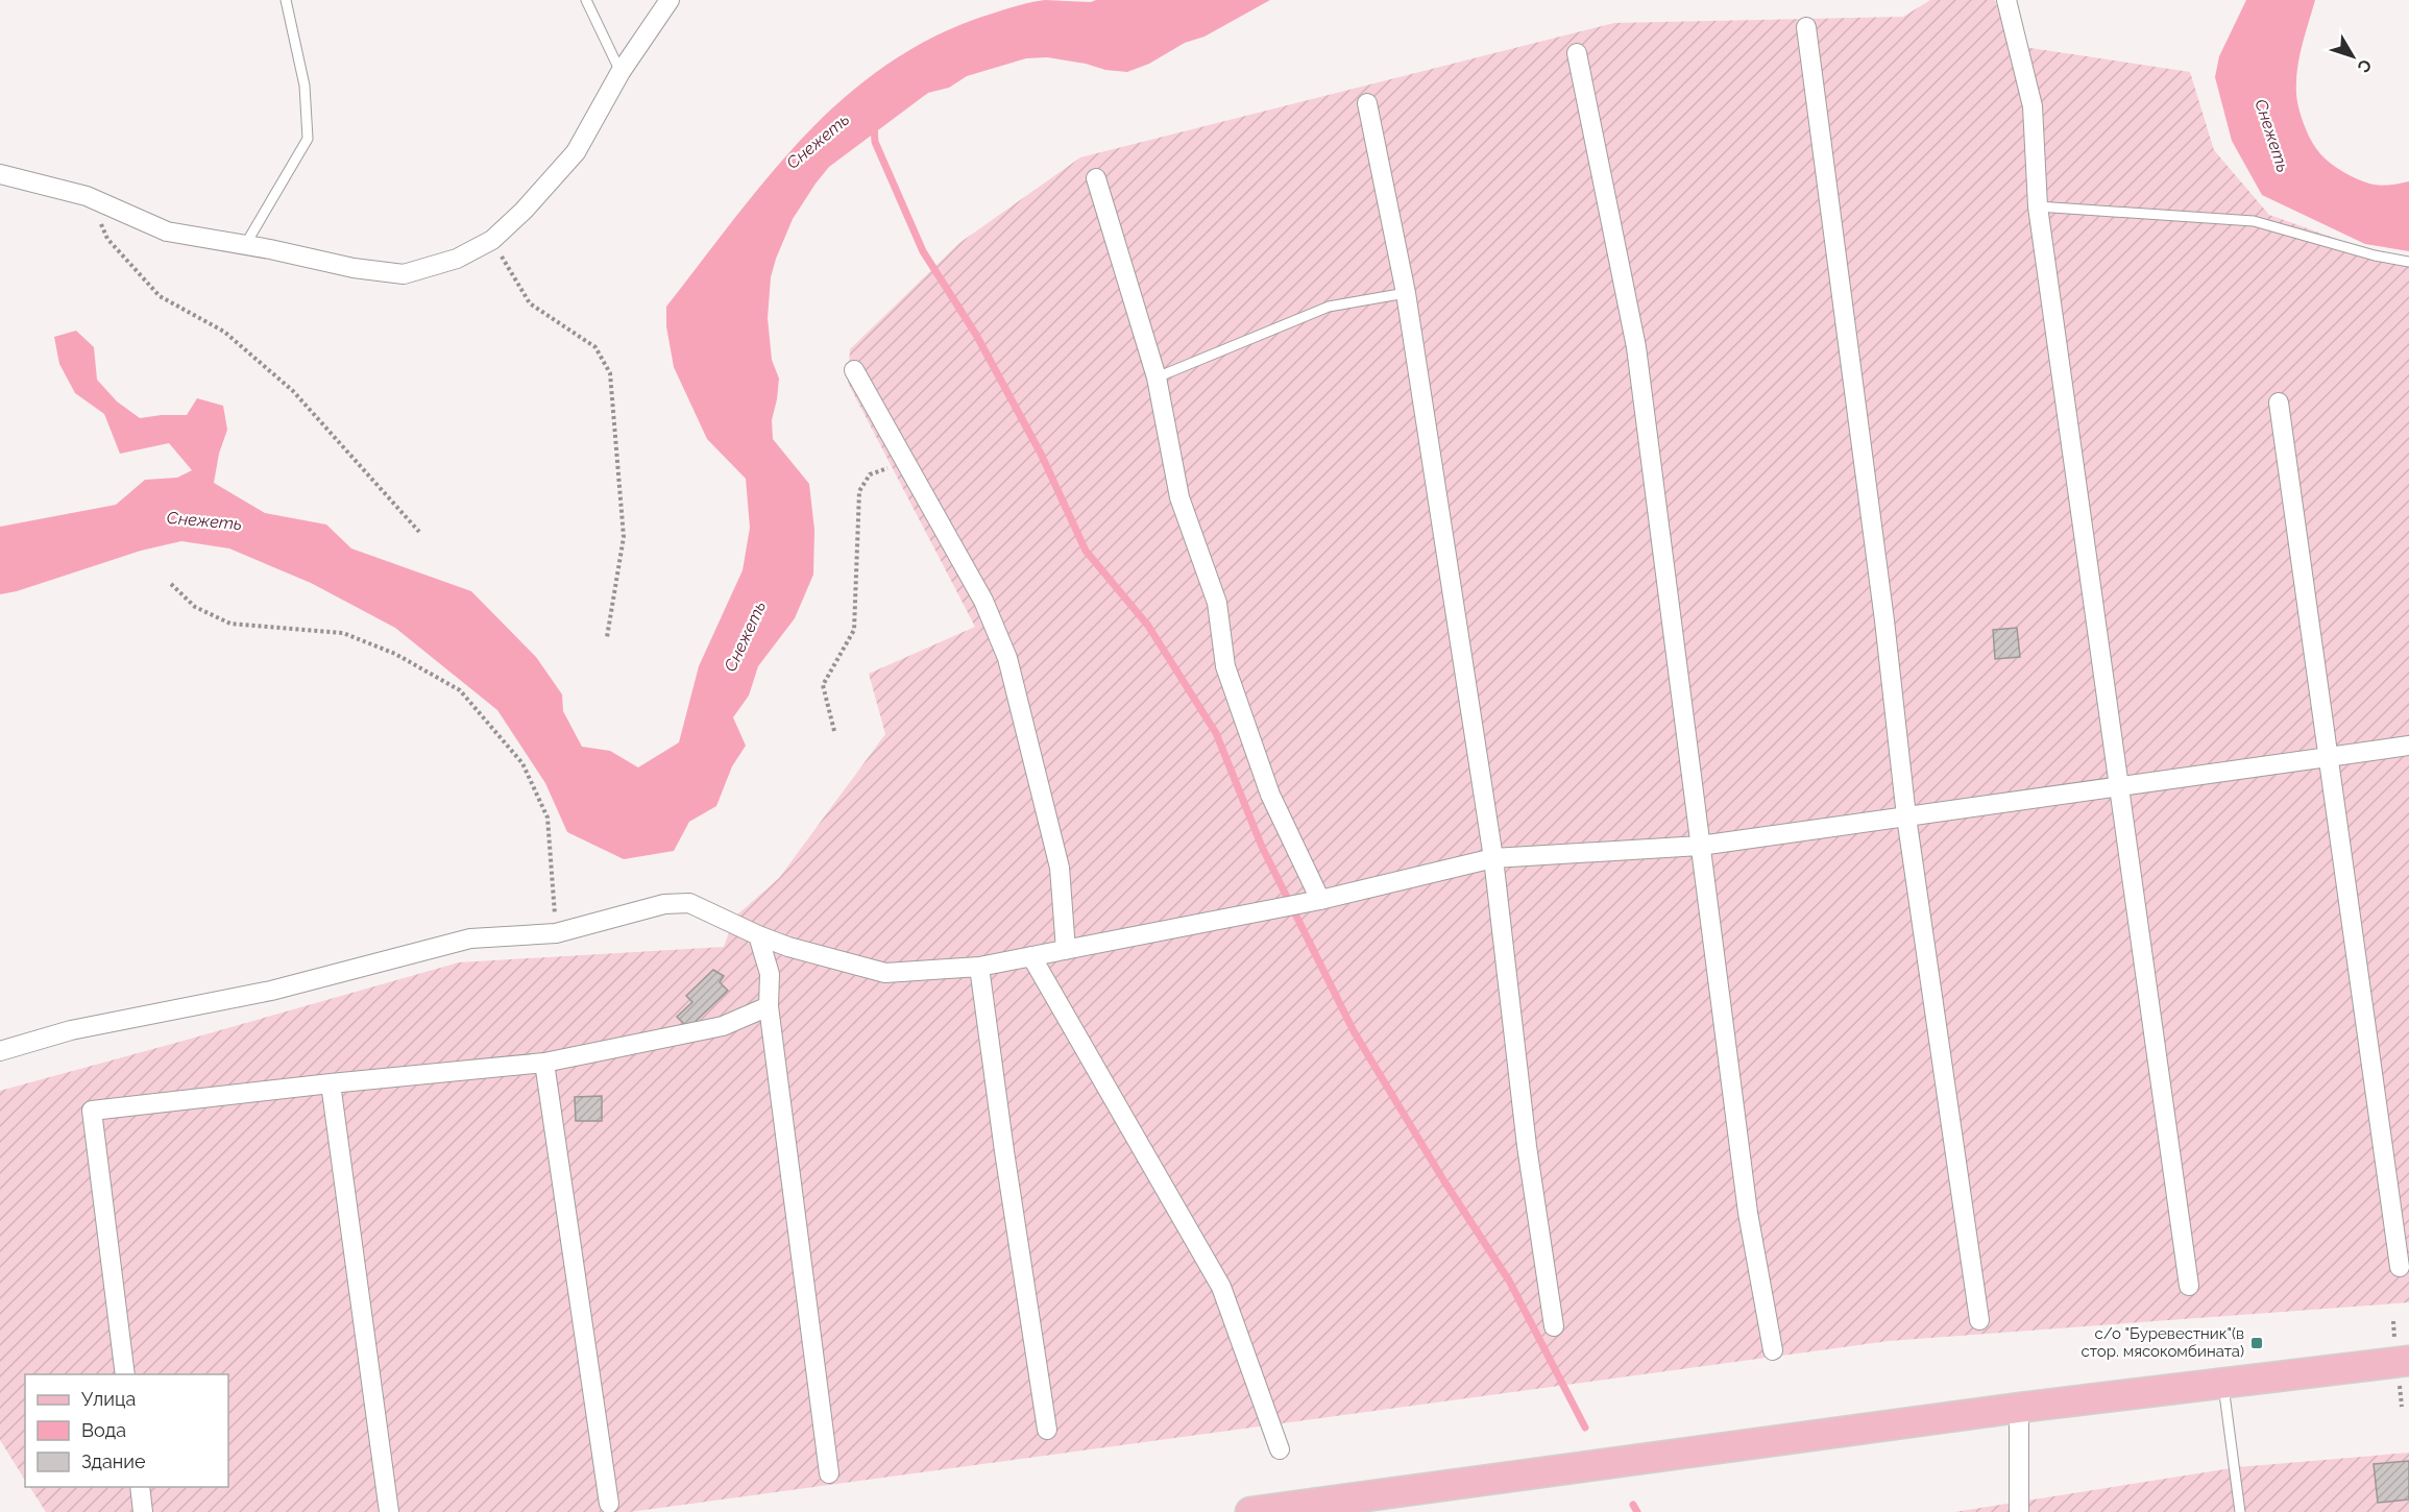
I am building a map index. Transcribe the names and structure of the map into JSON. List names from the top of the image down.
{
  "water": ["Снежеть"],
  "places": {
    "transit": ["с/о \"Буревестник\"(в стор. мясокомбината)"]
  },
  "legend": ["Улица", "Вода", "Здание"],
  "north": "bottom right"
}
